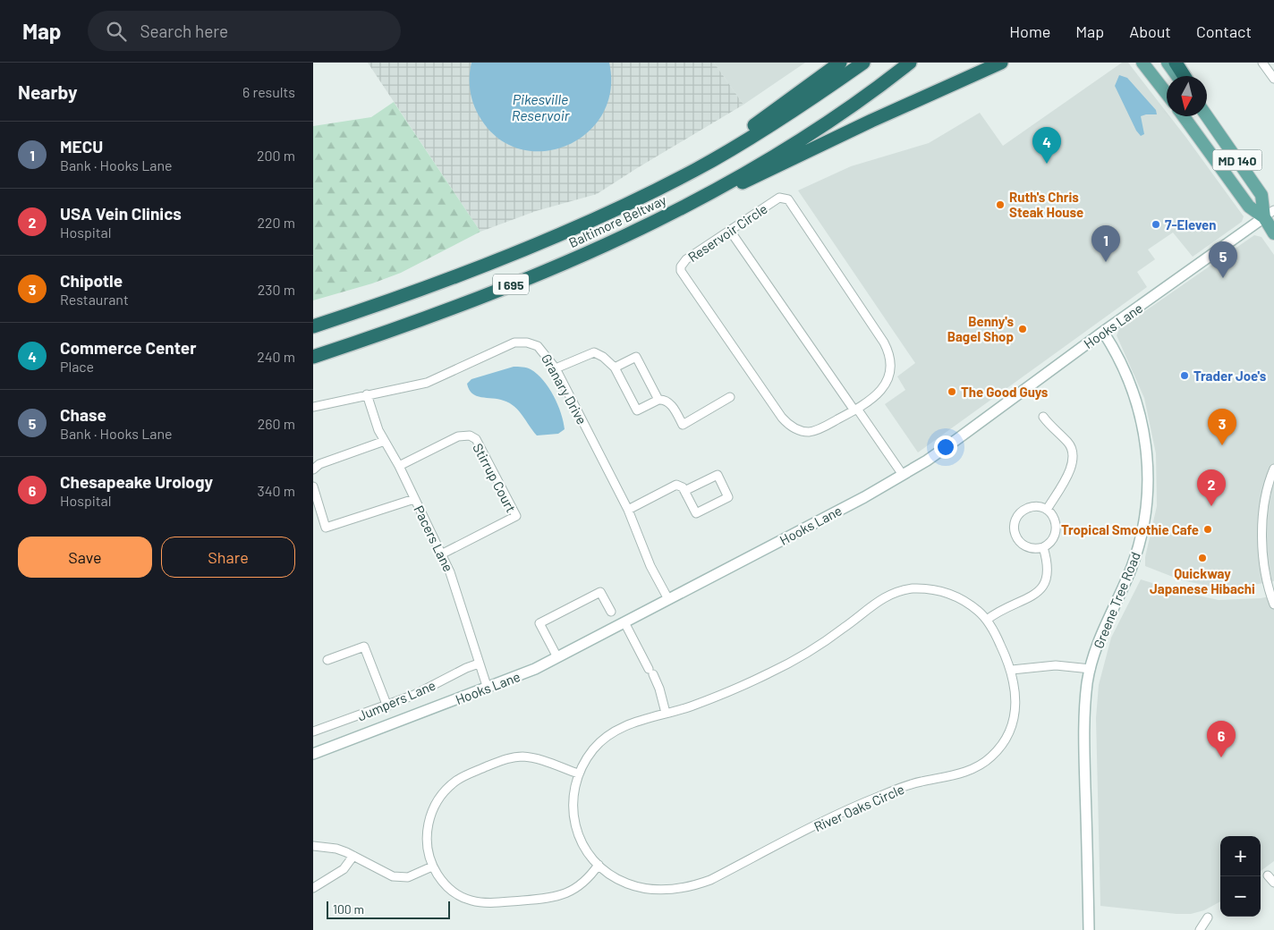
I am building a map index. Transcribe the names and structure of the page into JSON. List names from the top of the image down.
{
  "streets": {
    "highway": ["Baltimore Beltway", "I 695"],
    "main road": ["MD 140"],
    "street": [
      "Reservoir Circle",
      "Hooks Lane",
      "Granary Drive",
      "Stirrup Court",
      "Pacers Lane",
      "Greene Tree Road",
      "Jumpers Lane",
      "River Oaks Circle"
    ]
  },
  "crossings": [
    ["MD 140", "Hooks Lane"],
    ["Hooks Lane", "Granary Drive"],
    ["Hooks Lane", "Pacers Lane"],
    ["Hooks Lane", "Greene Tree Road"],
    ["Granary Drive", "Pacers Lane"],
    ["Stirrup Court", "Pacers Lane"],
    ["Pacers Lane", "Jumpers Lane"]
  ],
  "water": ["Pikesville Reservoir"],
  "places": [
    "Ruth's Chris Steak House",
    "7-Eleven",
    "Benny's Bagel Shop",
    "Trader Joe's",
    "The Good Guys",
    "Tropical Smoothie Cafe",
    "Quickway Japanese Hibachi"
  ],
  "scale_bar": "100 m",
  "north": "bottom",
  "page": {
    "header": "Map",
    "search": "Search here",
    "nav": [
      "Home",
      "Map",
      "About",
      "Contact"
    ],
    "heading": ["Nearby", "6 results"],
    "list": [
      {
        "mark": "1",
        "name": "MECU",
        "note": "Bank · Hooks Lane",
        "value": "200 m"
      },
      {
        "mark": "2",
        "name": "USA Vein Clinics",
        "note": "Hospital",
        "value": "220 m"
      },
      {
        "mark": "3",
        "name": "Chipotle",
        "note": "Restaurant",
        "value": "230 m"
      },
      {
        "mark": "4",
        "name": "Commerce Center",
        "note": "Place",
        "value": "240 m"
      },
      {
        "mark": "5",
        "name": "Chase",
        "note": "Bank · Hooks Lane",
        "value": "260 m"
      },
      {
        "mark": "6",
        "name": "Chesapeake Urology",
        "note": "Hospital",
        "value": "340 m"
      }
    ],
    "pins": [
      "4",
      "1",
      "5",
      "3",
      "2",
      "6"
    ],
    "buttons": ["Save", "Share"],
    "map_buttons": ["+", "−"],
    "scale": "100 m"
  }
}
